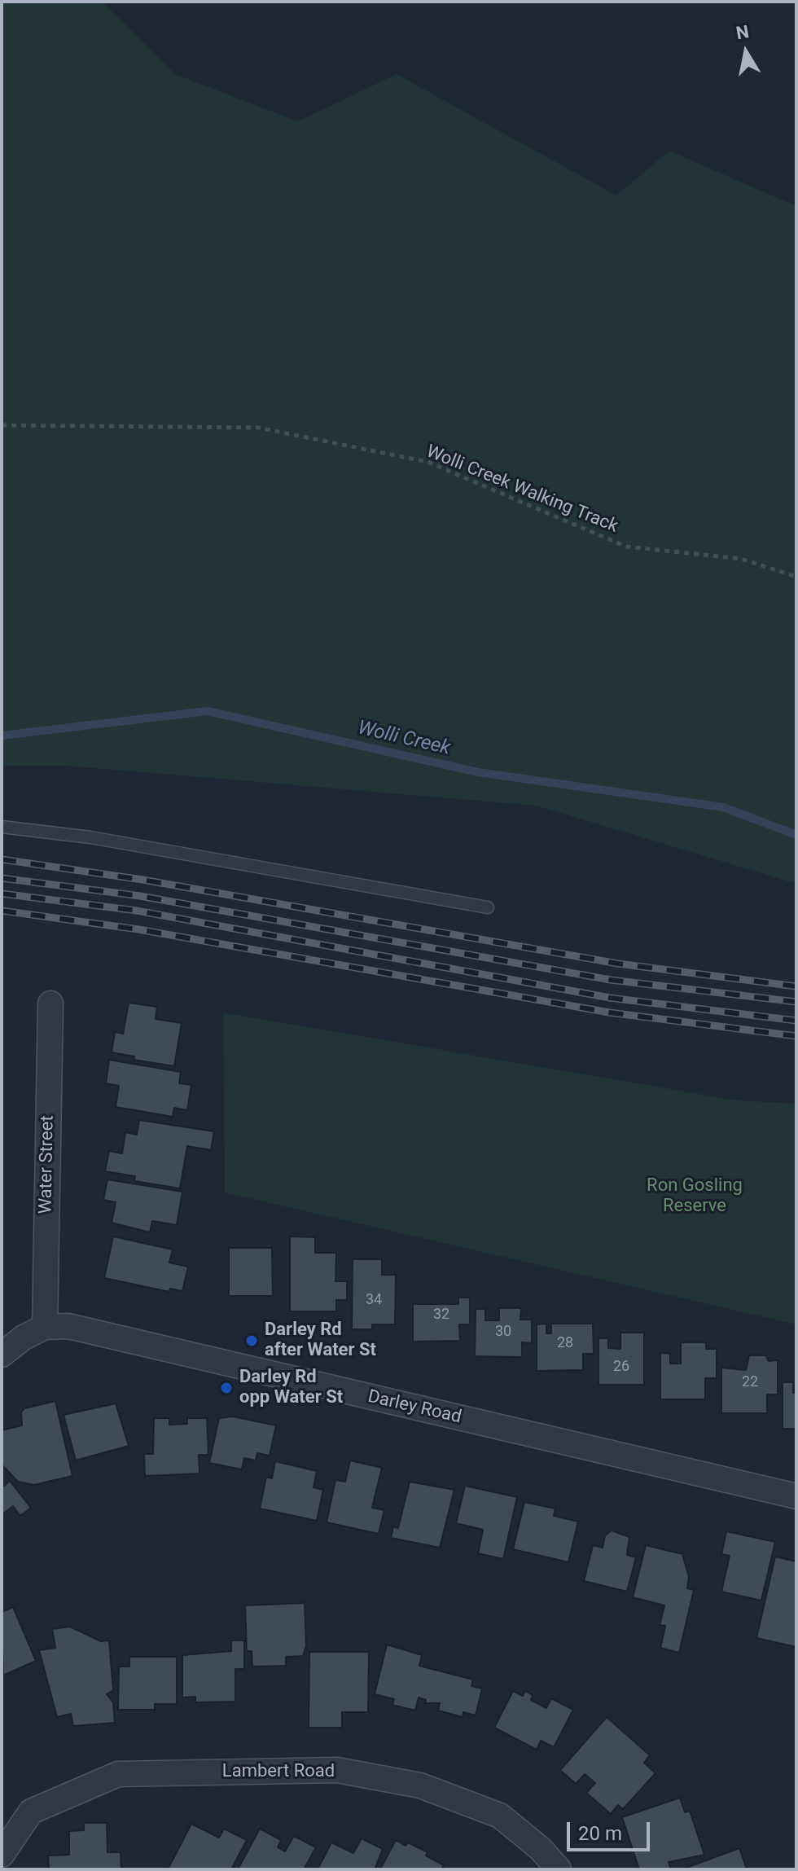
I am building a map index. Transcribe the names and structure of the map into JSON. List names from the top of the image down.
{
  "streets": {
    "street": ["Water Street", "Darley Road", "Lambert Road"],
    "path": ["Wolli Creek Walking Track"]
  },
  "crossings": [
    ["Water Street", "Darley Road"]
  ],
  "water": ["Wolli Creek"],
  "parks": ["Ron Gosling Reserve"],
  "places": ["Darley Rd after Water St", "Darley Rd opp Water St"],
  "house_numbers": [
    "34",
    "32",
    "30",
    "28",
    "26",
    "22"
  ],
  "scale_bar": "20 m",
  "north": "top"
}
